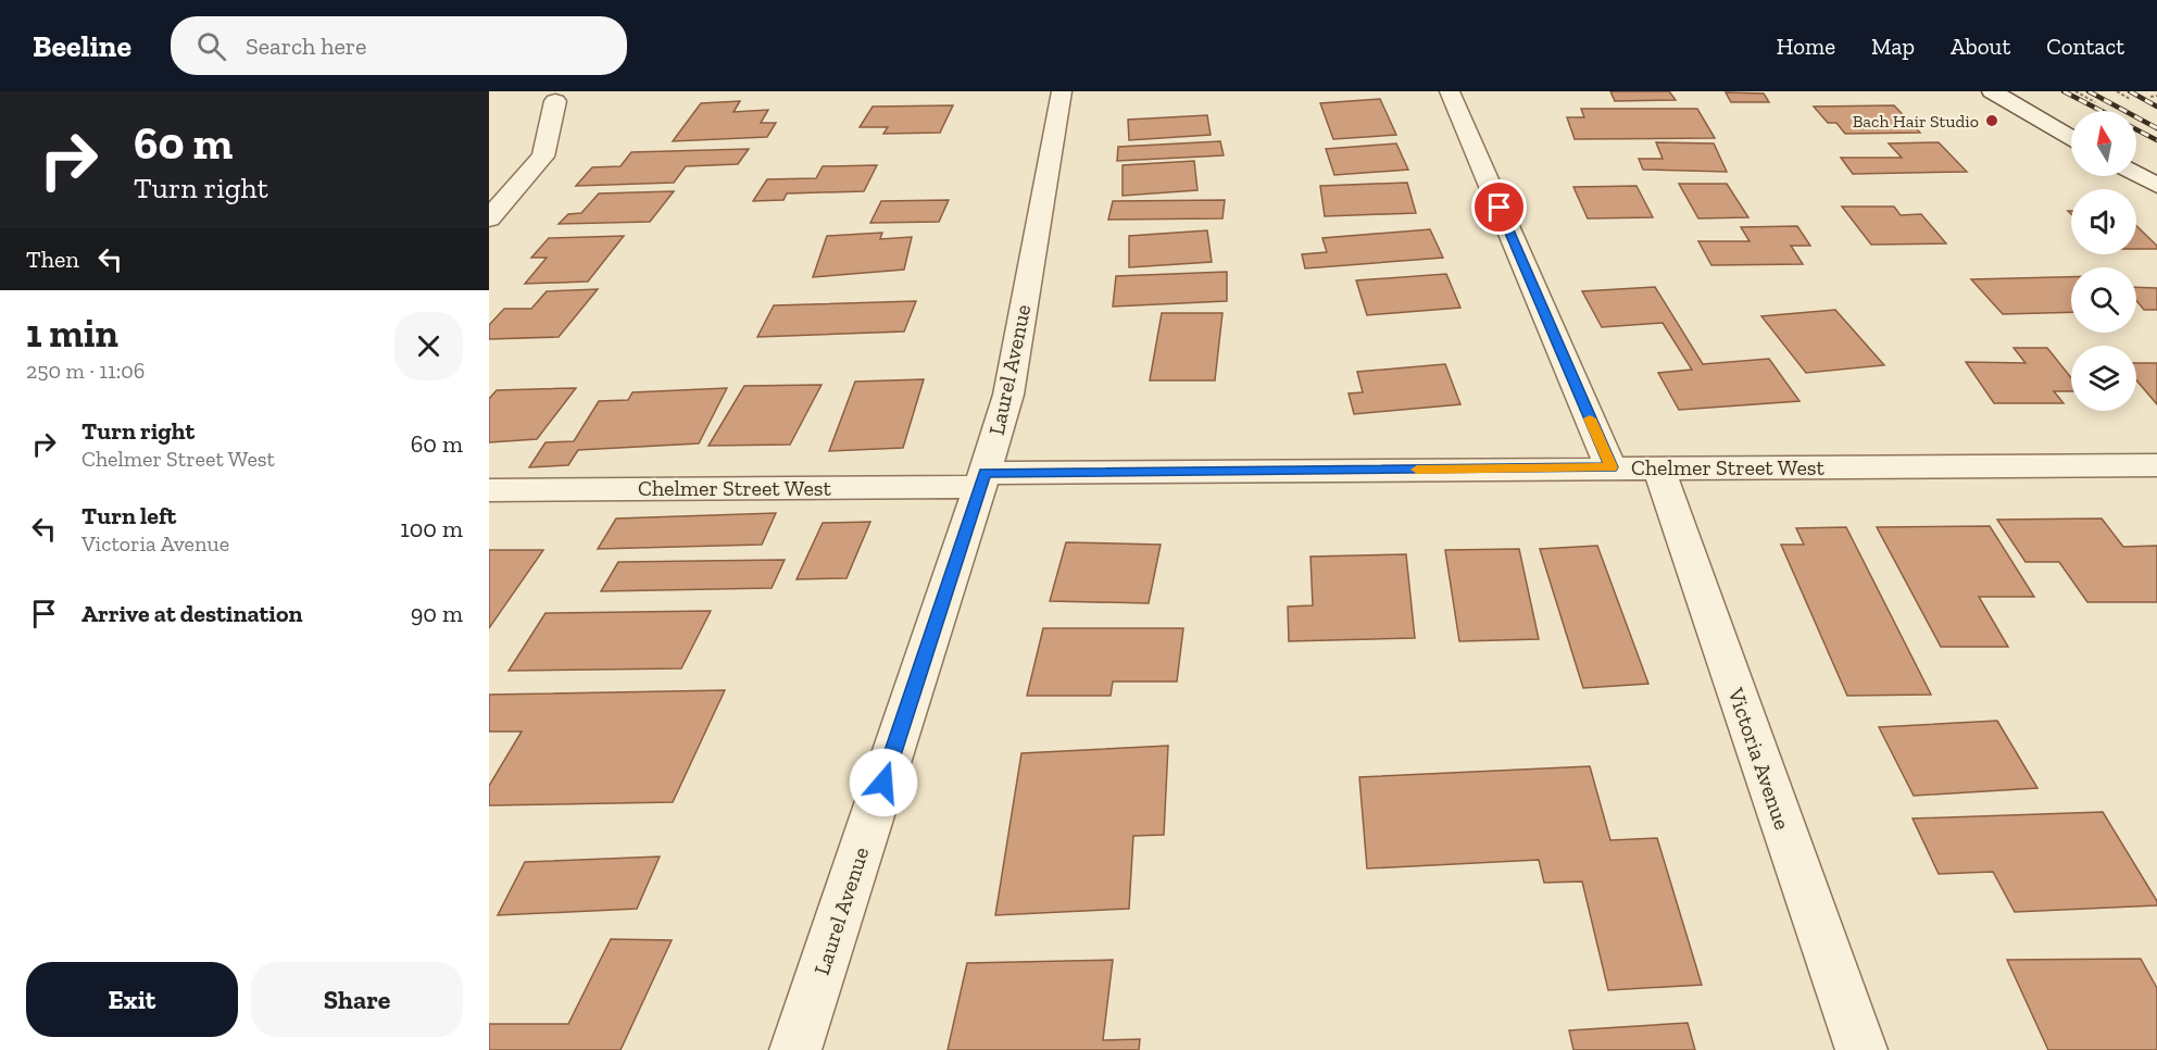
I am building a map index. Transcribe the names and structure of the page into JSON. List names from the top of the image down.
{
  "streets": {
    "street": ["Laurel Avenue", "Chelmer Street West", "Victoria Avenue"]
  },
  "crossings": [
    ["Laurel Avenue", "Chelmer Street West"],
    ["Chelmer Street West", "Victoria Avenue"]
  ],
  "places": ["Bach Hair Studio"],
  "north": "top",
  "page": {
    "header": "Beeline",
    "search": "Search here",
    "nav": [
      "Home",
      "Map",
      "About",
      "Contact"
    ],
    "turn": ["60 m", "Turn right"],
    "then": "Then",
    "heading": ["1 min", "250 m · 11:06"],
    "list": [
      {
        "name": "Turn right",
        "note": "Chelmer Street West",
        "value": "60 m"
      },
      {
        "name": "Turn left",
        "note": "Victoria Avenue",
        "value": "100 m"
      },
      {
        "name": "Arrive at destination",
        "value": "90 m"
      }
    ],
    "buttons": ["Exit", "Share"]
  }
}
